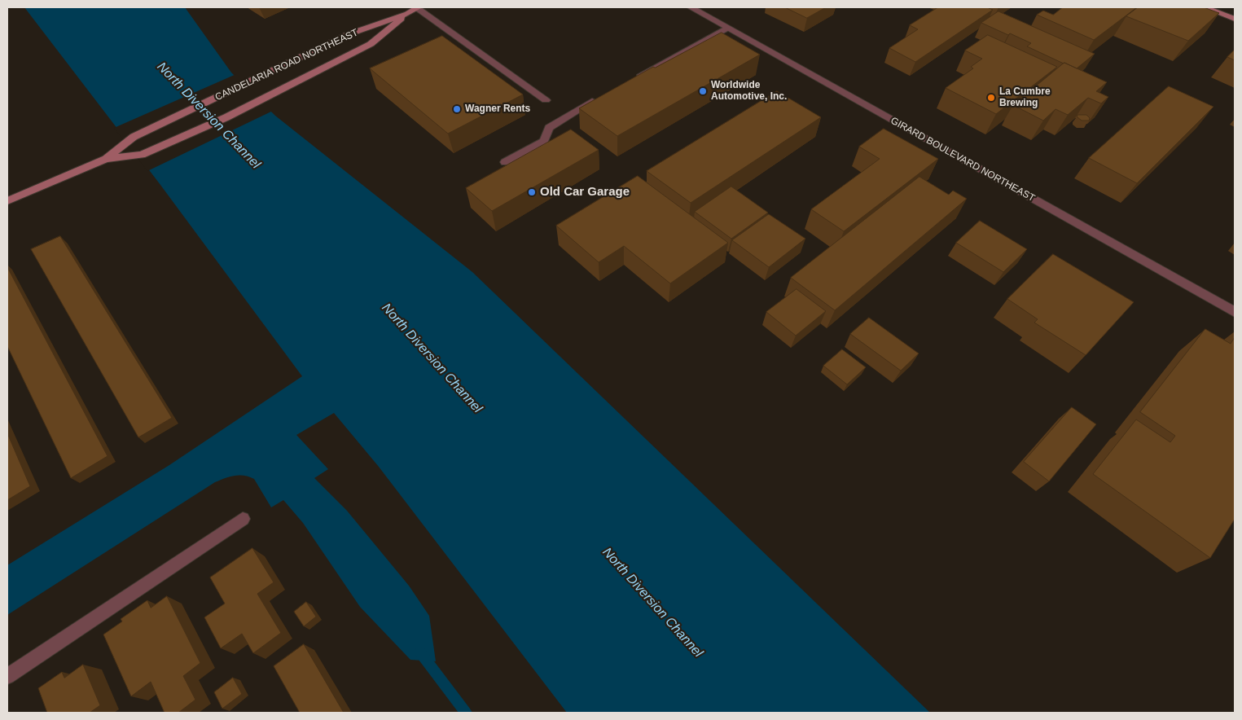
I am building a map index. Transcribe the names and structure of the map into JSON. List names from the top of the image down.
{
  "streets": {
    "main road": ["CANDELARIA ROAD NORTHEAST"],
    "street": ["GIRARD BOULEVARD NORTHEAST"]
  },
  "water": ["North Diversion Channel"],
  "places": [
    "Worldwide Automotive, Inc.",
    "La Cumbre Brewing",
    "Wagner Rents",
    "Old Car Garage"
  ]
}
